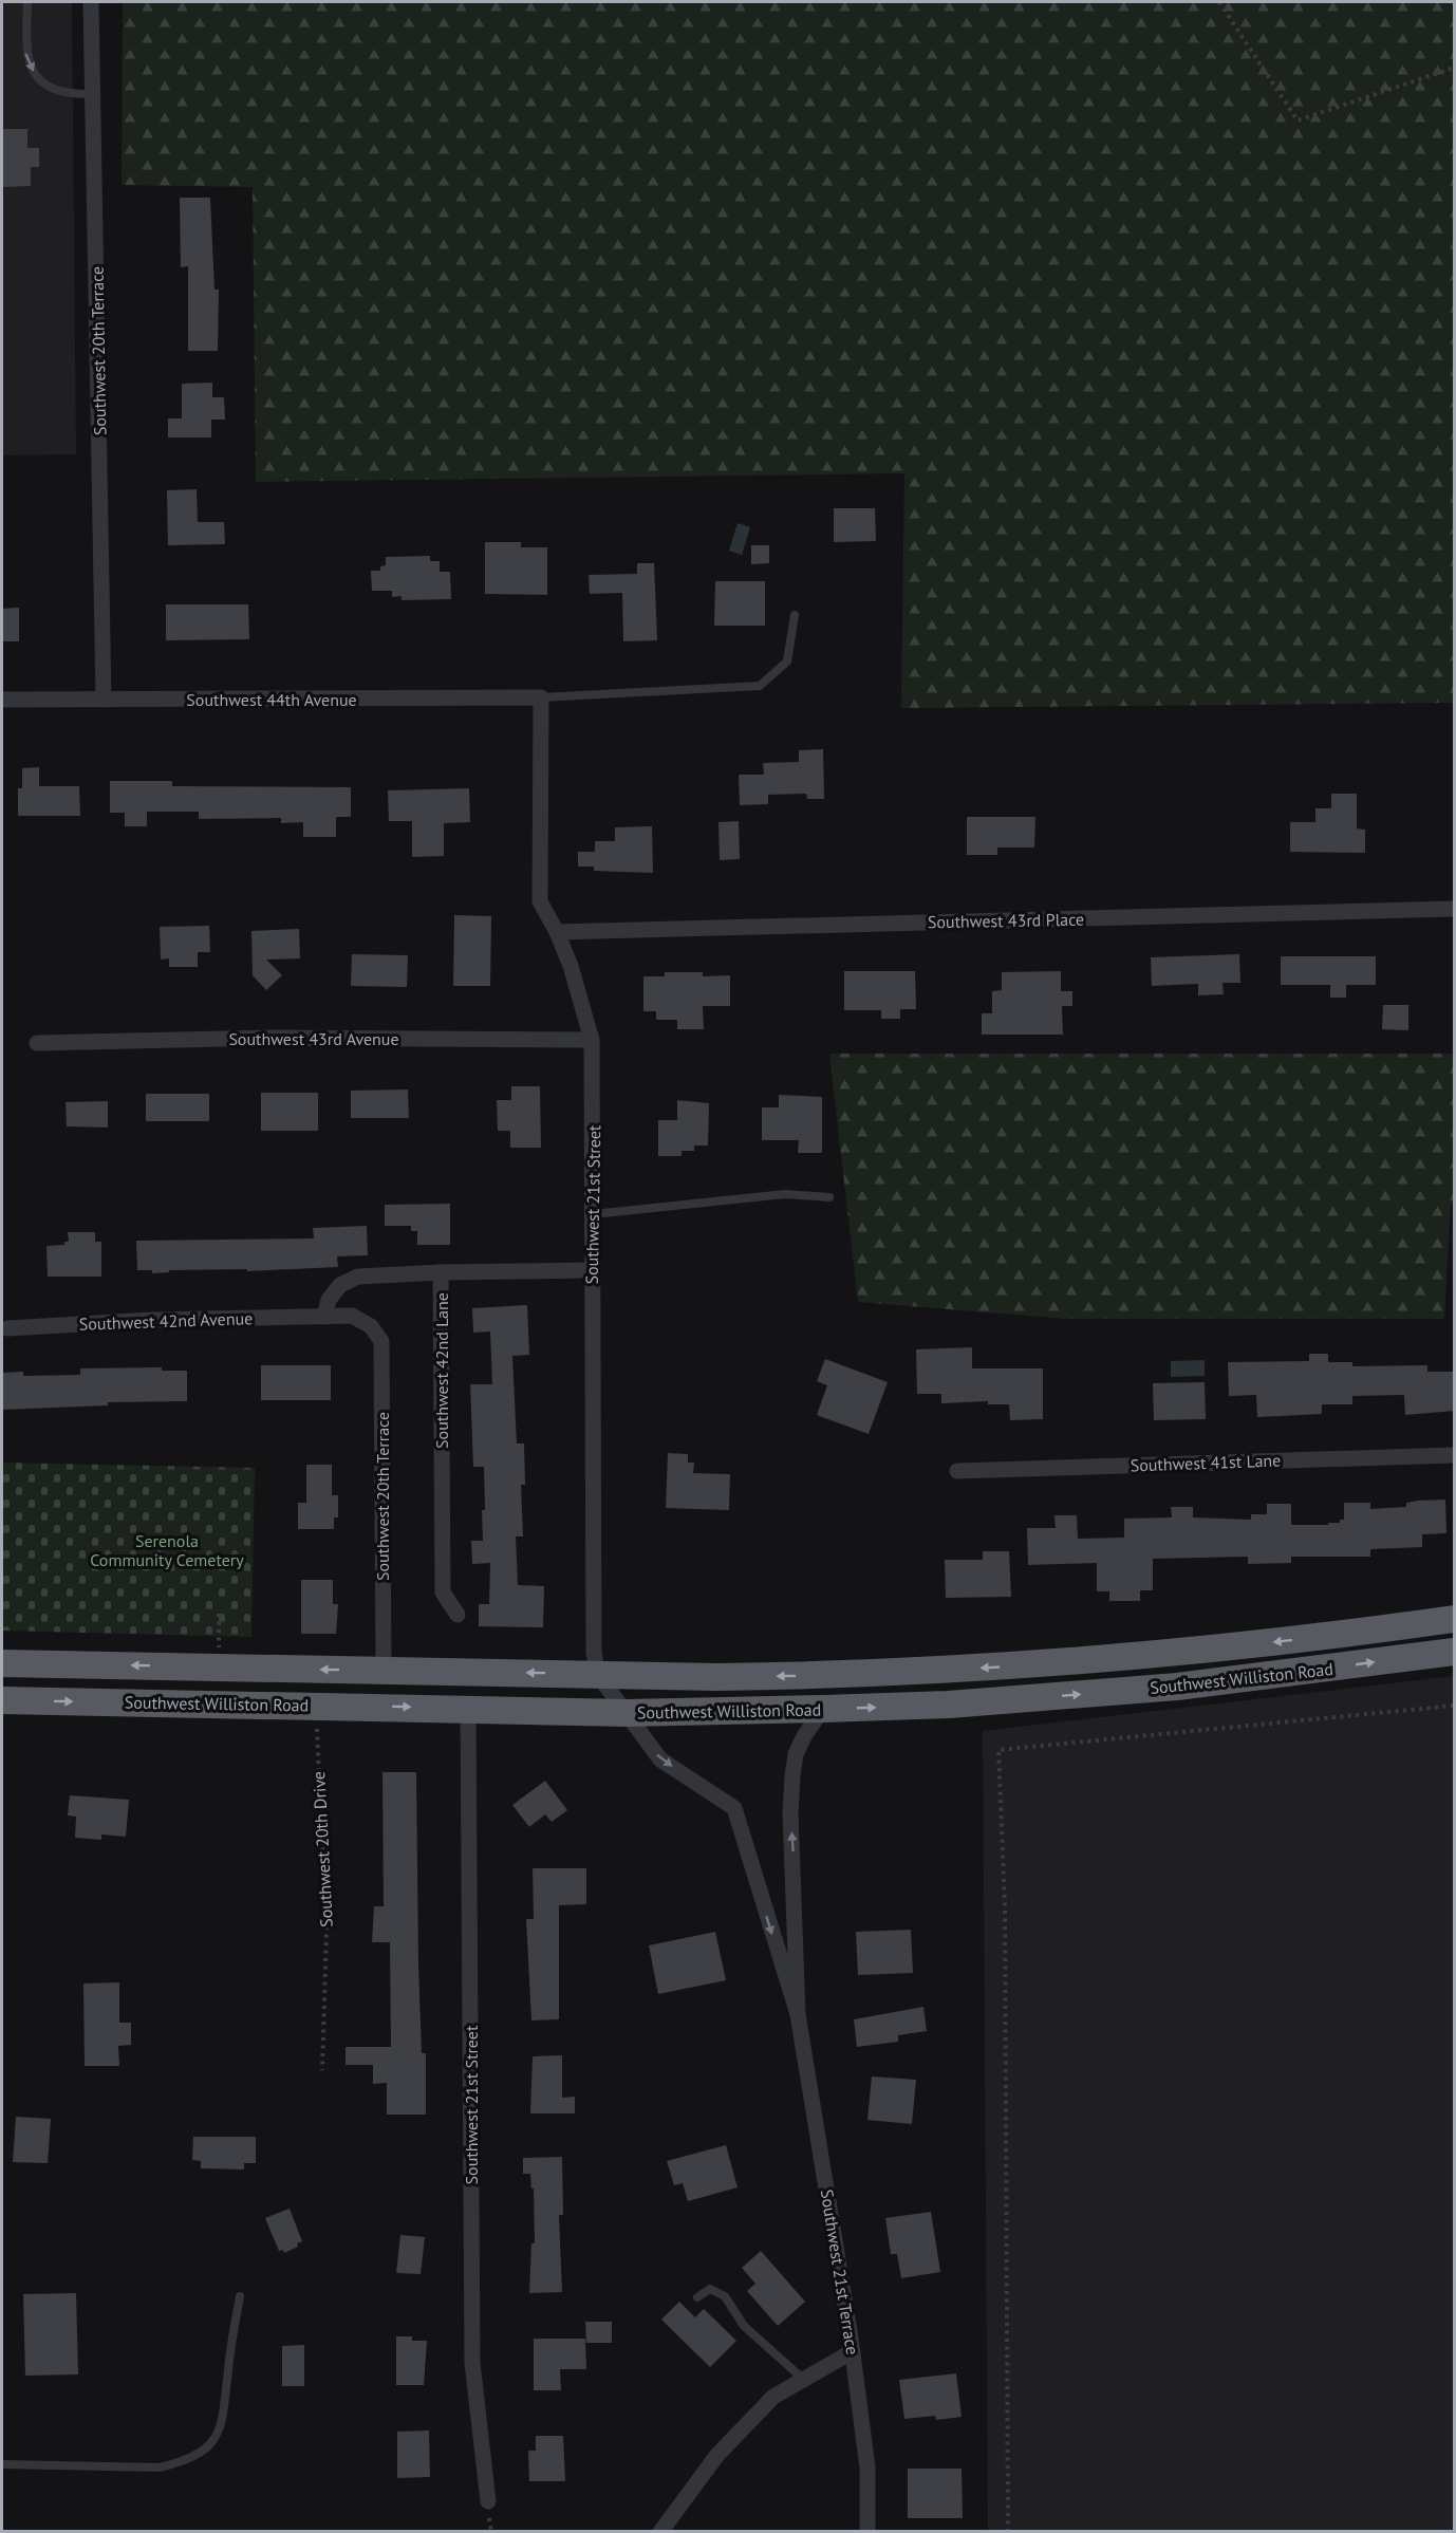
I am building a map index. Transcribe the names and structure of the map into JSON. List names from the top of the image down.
{
  "streets": {
    "highway": ["Southwest Williston Road"],
    "street": [
      "Southwest 20th Terrace",
      "Southwest 44th Avenue",
      "Southwest 43rd Place",
      "Southwest 43rd Avenue",
      "Southwest 21st Street",
      "Southwest 42nd Avenue",
      "Southwest 42nd Lane",
      "Southwest 41st Lane",
      "Southwest 21st Terrace"
    ],
    "path": ["Southwest 20th Drive"]
  },
  "crossings": [
    ["Southwest 20th Terrace", "Southwest 44th Avenue"],
    ["Southwest 20th Terrace", "Southwest 42nd Avenue"],
    ["Southwest 20th Terrace", "Southwest Williston Road"],
    ["Southwest 44th Avenue", "Southwest 21st Street"],
    ["Southwest 43rd Place", "Southwest 21st Street"],
    ["Southwest 43rd Avenue", "Southwest 21st Street"],
    ["Southwest 21st Street", "Southwest 42nd Lane"],
    ["Southwest 21st Street", "Southwest Williston Road"],
    ["Southwest 21st Street", "Southwest 21st Terrace"],
    ["Southwest Williston Road", "Southwest 20th Drive"],
    ["Southwest Williston Road", "Southwest 21st Terrace"]
  ],
  "parks": ["Serenola Community Cemetery"]
}
